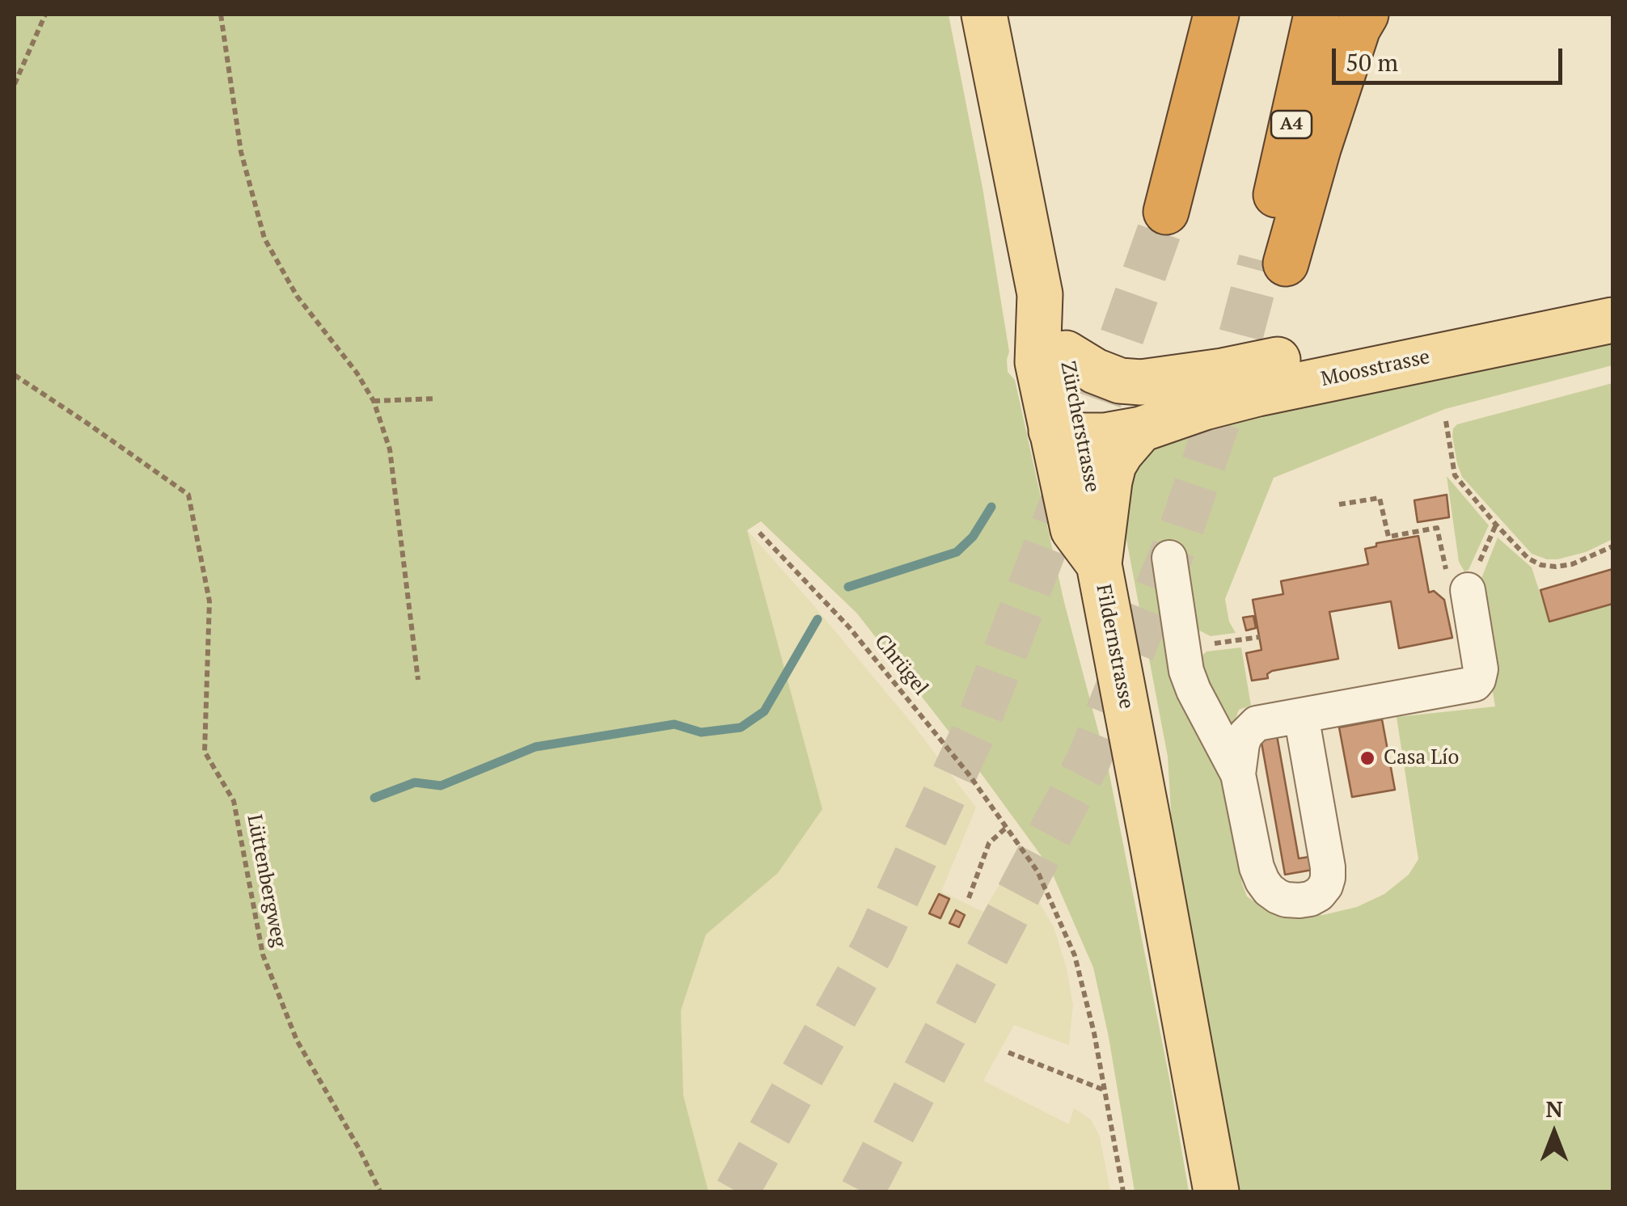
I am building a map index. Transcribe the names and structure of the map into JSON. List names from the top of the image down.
{
  "streets": {
    "highway": ["A4"],
    "main road": ["Moosstrasse", "Zürcherstrasse", "Fildernstrasse"],
    "path": ["Chrügel", "Lüttenbergweg"]
  },
  "crossings": [
    ["Moosstrasse", "Zürcherstrasse"],
    ["Zürcherstrasse", "Fildernstrasse"]
  ],
  "places": ["Casa Lío"],
  "scale_bar": "50 m",
  "north": "top"
}
